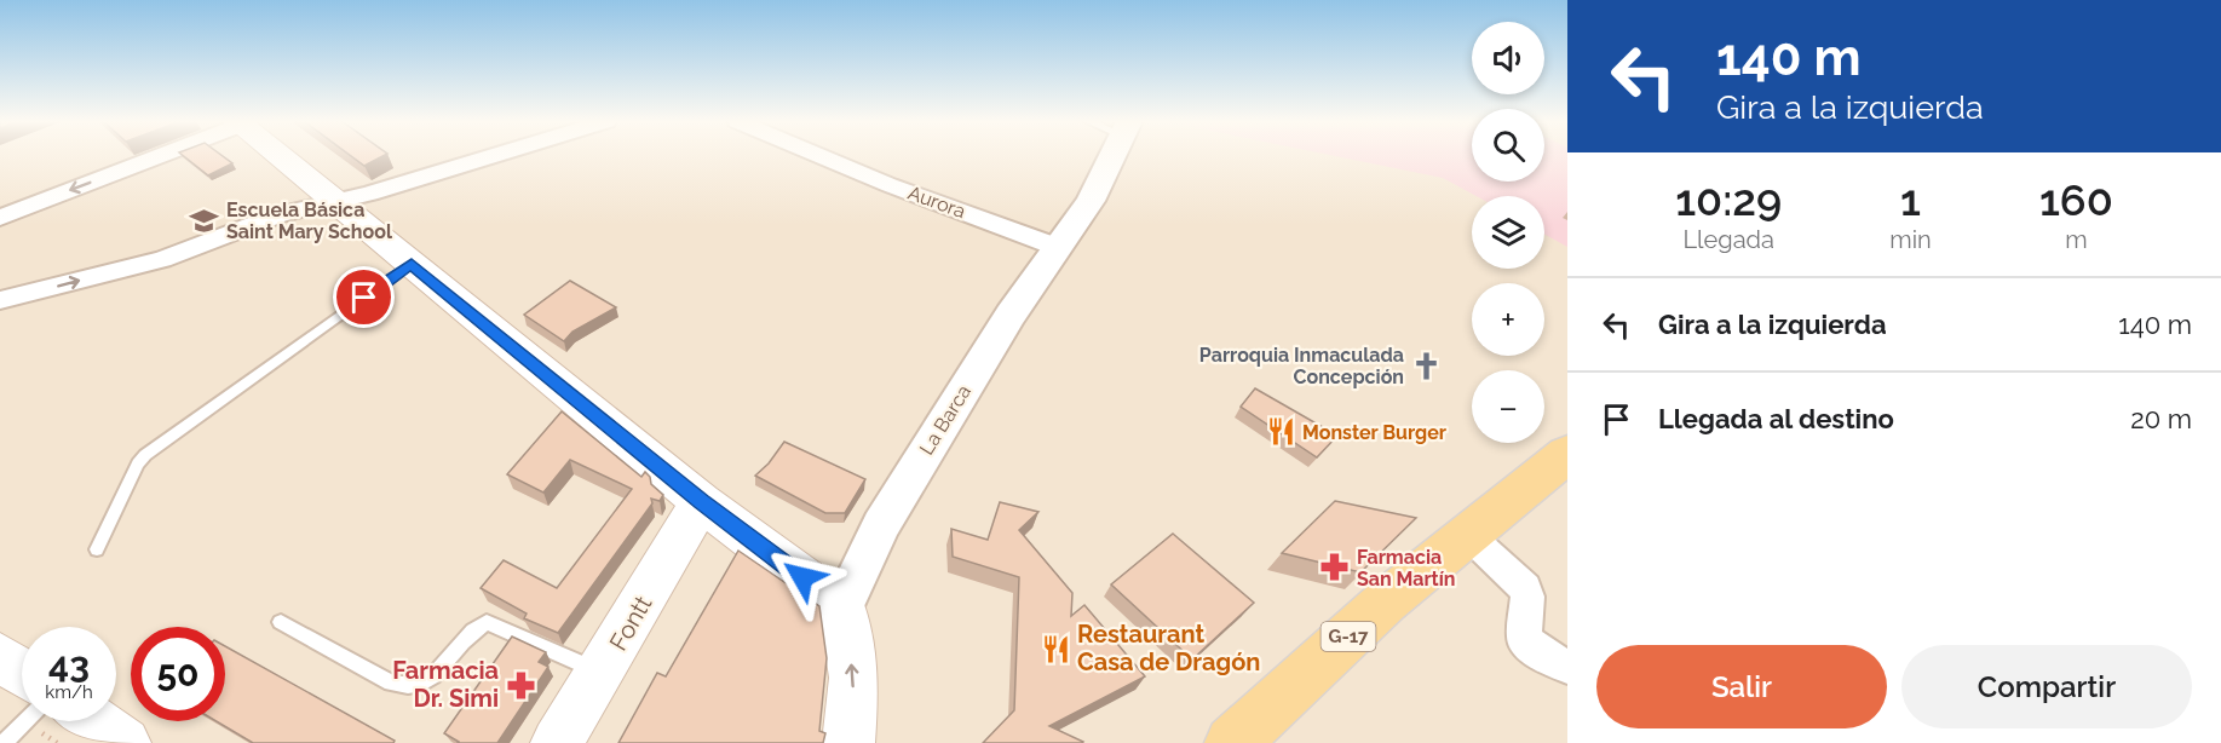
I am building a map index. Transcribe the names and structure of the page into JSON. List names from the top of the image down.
{
  "streets": {
    "main road": ["Fontt", "G-17"],
    "street": ["Aurora", "La Barca"]
  },
  "crossings": [
    ["Aurora", "La Barca"]
  ],
  "places": {
    "school or university": ["Escuela Básica Saint Mary School"],
    "church": ["Parroquia Inmaculada Concepción"],
    "restaurant": ["Monster Burger", "Restaurant Casa de Dragón"],
    "pharmacy": ["Farmacia San Martín", "Farmacia Dr. Simi"]
  },
  "page": {
    "turn": ["140 m", "Gira a la izquierda"],
    "map_buttons": ["+", "−"],
    "eta": [
      "10:29",
      "Llegada",
      "1",
      "min",
      "160",
      "m"
    ],
    "list": [
      {
        "name": "Gira a la izquierda",
        "value": "140 m"
      },
      {
        "name": "Llegada al destino",
        "value": "20 m"
      }
    ],
    "speed": "43 km/h",
    "limit": "50",
    "buttons": ["Salir", "Compartir"]
  }
}
